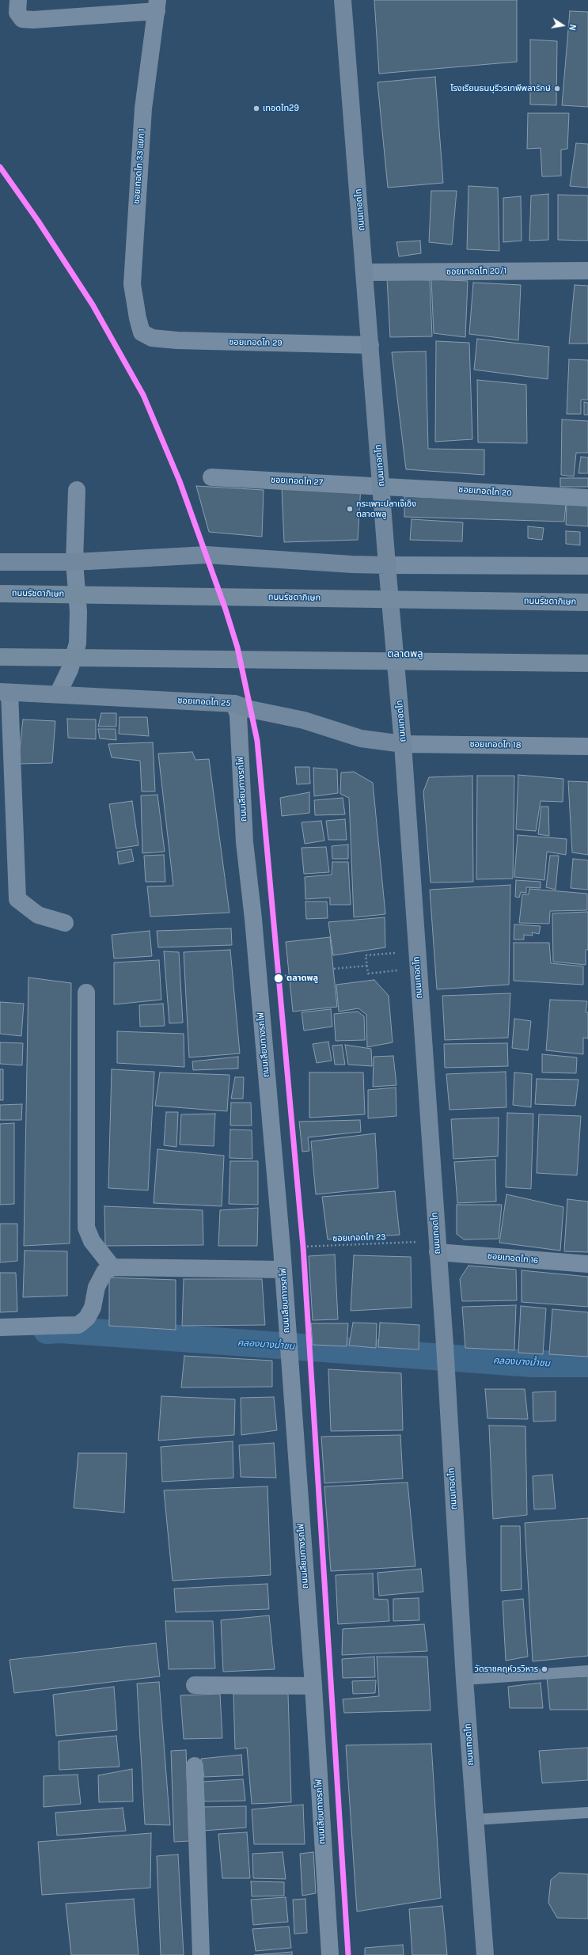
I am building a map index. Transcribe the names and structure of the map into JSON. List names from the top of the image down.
{
  "streets": {
    "main road": ["ถนนเทอดไท", "ถนนรัชดาภิเษก", "ซอยเทอดไท 25"],
    "street": [
      "ซอยเทอดไท 33 แยก 1",
      "ซอยเทอดไท 20/1",
      "ซอยเทอดไท 29",
      "ซอยเทอดไท 27",
      "ซอยเทอดไท 20",
      "ซอยเทอดไท 18",
      "ถนนเลียบทางรถไฟ",
      "ซอยเทอดไท 16"
    ],
    "path": ["ซอยเทอดไท 23"]
  },
  "crossings": [
    ["ซอยเทอดไท 33 แยก 1", "ซอยเทอดไท 29"],
    ["ถนนเทอดไท", "ซอยเทอดไท 20/1"],
    ["ถนนเทอดไท", "ซอยเทอดไท 29"],
    ["ถนนเทอดไท", "ซอยเทอดไท 27"],
    ["ถนนเทอดไท", "ซอยเทอดไท 20"],
    ["ถนนเทอดไท", "ซอยเทอดไท 25"],
    ["ถนนเทอดไท", "ซอยเทอดไท 18"],
    ["ถนนเทอดไท", "ซอยเทอดไท 23"],
    ["ถนนเทอดไท", "ซอยเทอดไท 16"],
    ["ซอยเทอดไท 27", "ซอยเทอดไท 20"],
    ["ซอยเทอดไท 25", "ซอยเทอดไท 18"],
    ["ซอยเทอดไท 25", "ถนนเลียบทางรถไฟ"],
    ["ถนนเลียบทางรถไฟ", "ซอยเทอดไท 23"],
    ["ซอยเทอดไท 23", "ซอยเทอดไท 16"]
  ],
  "districts": ["ตลาดพลู"],
  "water": ["คลองบางน้ำชน"],
  "places": [
    "โรงเรียนธนบุรีวรเทพีพลารักษ์",
    "เทอดไท29",
    "กระเพาะปลาเจ๊เอ็ง ตลาดพลู",
    "ตลาดพลู",
    "วัดราชคฤห์วรวิหาร"
  ],
  "north": "right"
}
